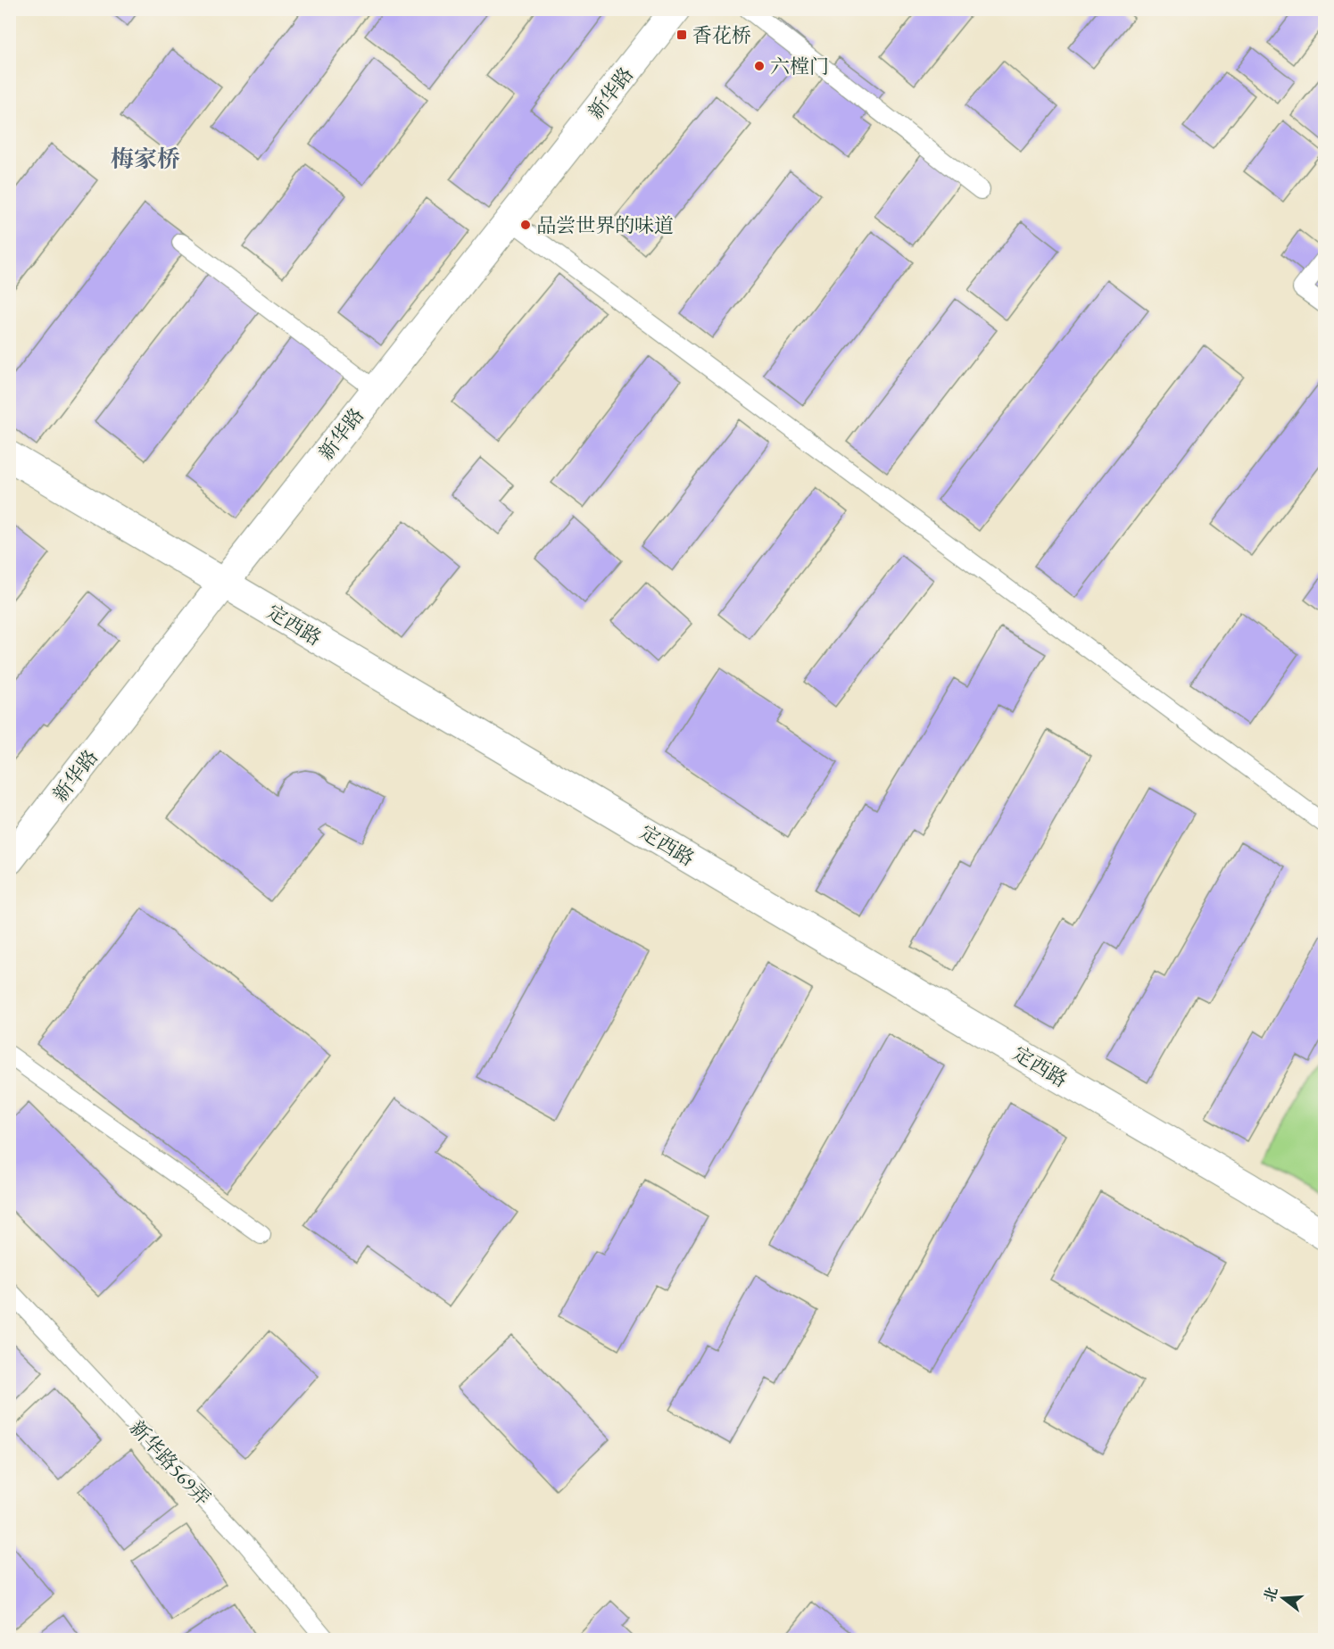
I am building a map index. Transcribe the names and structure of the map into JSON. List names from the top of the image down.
{
  "streets": {
    "street": ["新华路", "定西路"],
    "lane": ["新华路569弄"]
  },
  "crossings": [
    ["新华路", "定西路"]
  ],
  "districts": ["梅家桥"],
  "places": {
    "transit": ["香花桥"],
    "other": ["六樘门", "品尝世界的味道"]
  },
  "north": "left"
}
